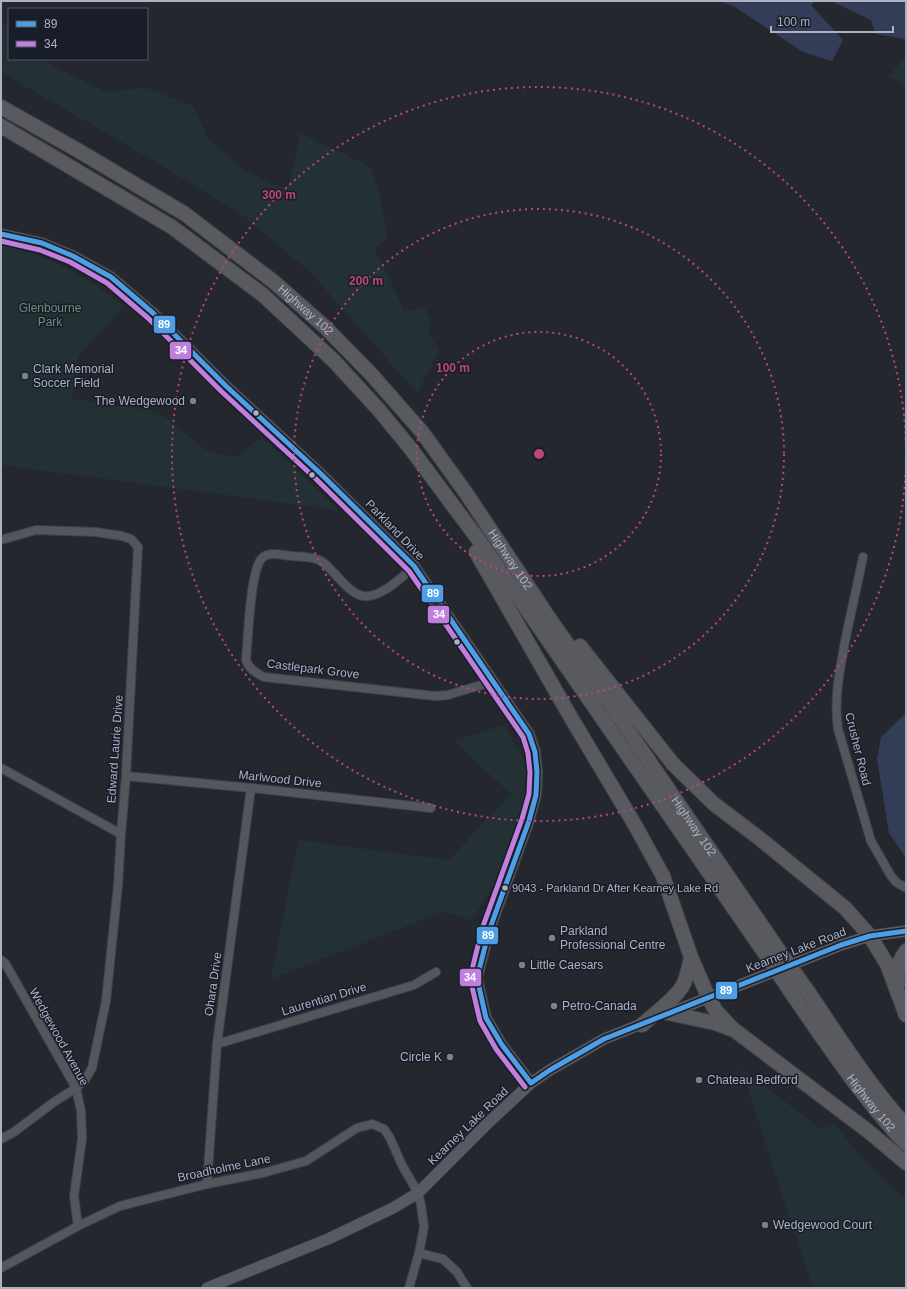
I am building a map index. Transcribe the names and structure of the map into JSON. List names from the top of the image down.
{
  "streets": {
    "highway": ["Highway 102"],
    "main road": ["Kearney Lake Road"],
    "street": [
      "Parkland Drive",
      "Castlepark Grove",
      "Edward Laurie Drive",
      "Crusher Road",
      "Marlwood Drive",
      "Ohara Drive",
      "Laurentian Drive",
      "Wedgewood Avenue",
      "Broadholme Lane"
    ]
  },
  "crossings": [
    ["Parkland Drive", "Castlepark Grove"],
    ["Parkland Drive", "Kearney Lake Road"],
    ["Edward Laurie Drive", "Marlwood Drive"],
    ["Edward Laurie Drive", "Wedgewood Avenue"],
    ["Marlwood Drive", "Ohara Drive"],
    ["Kearney Lake Road", "Broadholme Lane"],
    ["Ohara Drive", "Laurentian Drive"],
    ["Ohara Drive", "Broadholme Lane"],
    ["Wedgewood Avenue", "Broadholme Lane"]
  ],
  "parks": ["Glenbourne Park"],
  "places": [
    "Clark Memorial Soccer Field",
    "The Wedgewood",
    "9043 - Parkland Dr After Kearney Lake Rd",
    "Parkland Professional Centre",
    "Little Caesars",
    "Petro-Canada",
    "Circle K",
    "Chateau Bedford",
    "Wedgewood Court"
  ],
  "lines": ["transit line 89", "transit line 34"],
  "legend": ["89", "34"],
  "scale_bar": "100 m",
  "rings": ["300 m", "200 m", "100 m"]
}
